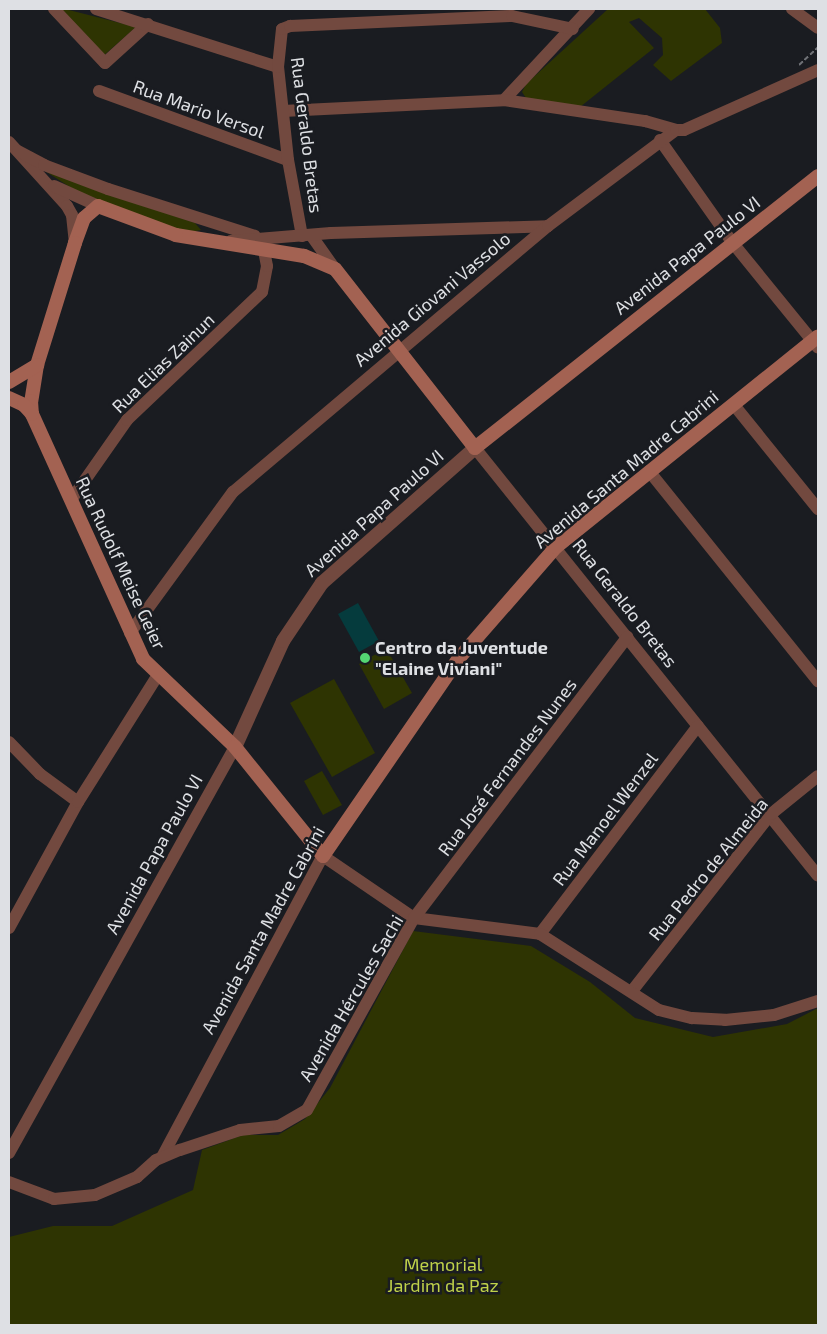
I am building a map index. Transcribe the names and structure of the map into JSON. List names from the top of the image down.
{
  "streets": {
    "main road": [
      "Rua Geraldo Bretas",
      "Avenida Papa Paulo VI",
      "Avenida Santa Madre Cabrini",
      "Rua Rudolf Meise Geier"
    ],
    "street": [
      "Rua Mario Versol",
      "Avenida Giovani Vassolo",
      "Rua Elias Zainun",
      "Rua José Fernandes Nunes",
      "Rua Manoel Wenzel",
      "Rua Pedro de Almeida",
      "Avenida Hércules Sachi"
    ]
  },
  "crossings": [
    ["Rua Mario Versol", "Rua Geraldo Bretas"],
    ["Rua Geraldo Bretas", "Avenida Papa Paulo VI"],
    ["Rua Geraldo Bretas", "Avenida Giovani Vassolo"],
    ["Rua Geraldo Bretas", "Avenida Santa Madre Cabrini"],
    ["Rua Geraldo Bretas", "Rua José Fernandes Nunes"],
    ["Rua Geraldo Bretas", "Rua Manoel Wenzel"],
    ["Rua Geraldo Bretas", "Rua Pedro de Almeida"],
    ["Avenida Papa Paulo VI", "Rua Rudolf Meise Geier"],
    ["Avenida Giovani Vassolo", "Rua Rudolf Meise Geier"],
    ["Rua Elias Zainun", "Rua Rudolf Meise Geier"],
    ["Avenida Santa Madre Cabrini", "Rua Rudolf Meise Geier"],
    ["Avenida Santa Madre Cabrini", "Avenida Hércules Sachi"],
    ["Rua Rudolf Meise Geier", "Rua José Fernandes Nunes"],
    ["Rua Rudolf Meise Geier", "Avenida Hércules Sachi"],
    ["Rua José Fernandes Nunes", "Avenida Hércules Sachi"],
    ["Rua Manoel Wenzel", "Avenida Hércules Sachi"],
    ["Rua Pedro de Almeida", "Avenida Hércules Sachi"]
  ],
  "parks": ["Memorial Jardim da Paz"],
  "places": ["Centro da Juventude \"Elaine Viviani\""]
}
